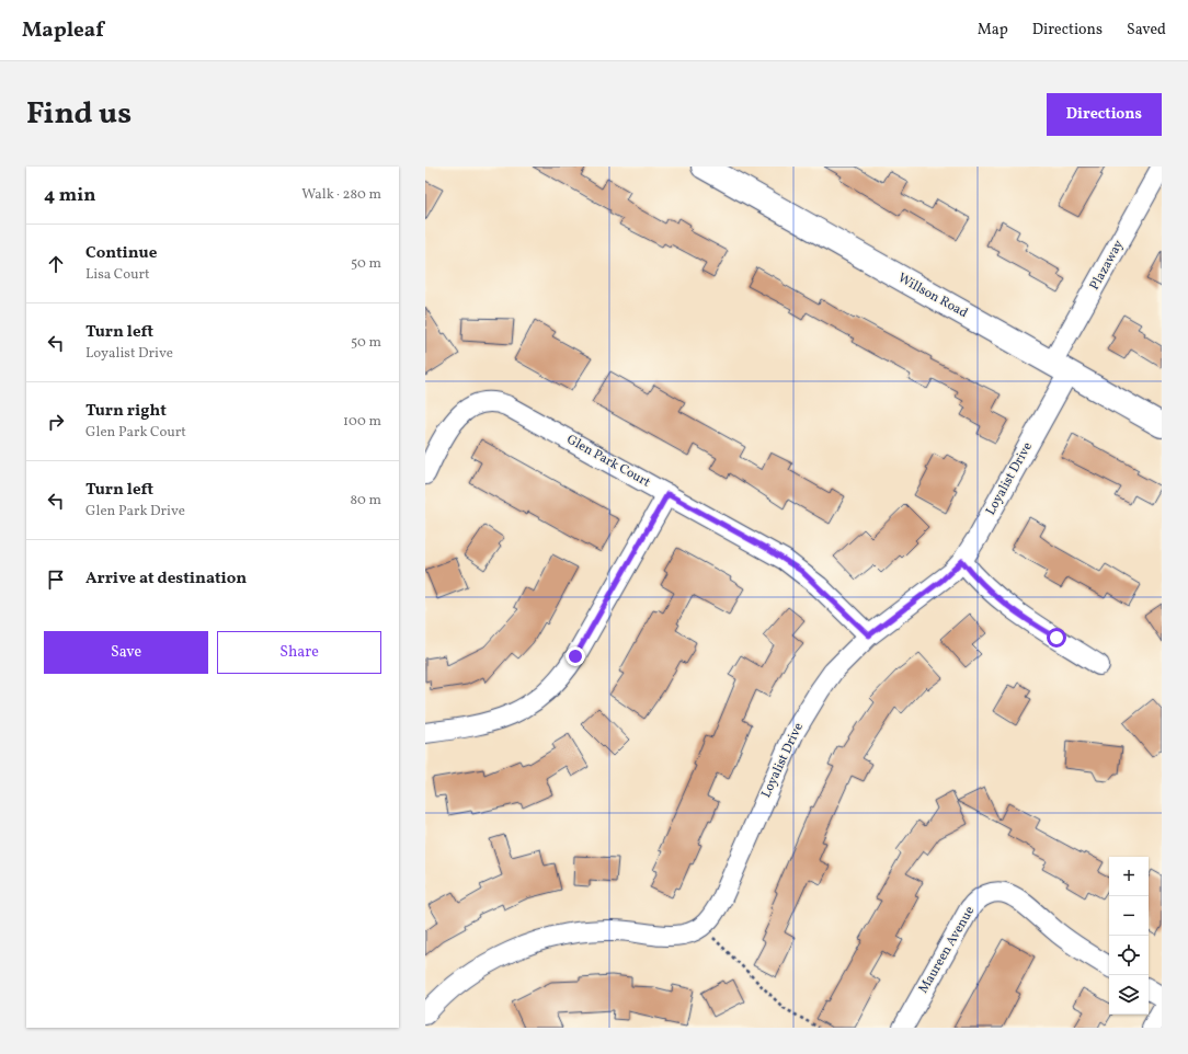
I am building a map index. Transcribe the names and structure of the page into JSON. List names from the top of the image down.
{
  "streets": {
    "street": [
      "Plazaway",
      "Willson Road",
      "Glen Park Court",
      "Loyalist Drive",
      "Maureen Avenue"
    ]
  },
  "crossings": [
    ["Plazaway", "Willson Road"],
    ["Plazaway", "Loyalist Drive"],
    ["Willson Road", "Loyalist Drive"],
    ["Glen Park Court", "Loyalist Drive"]
  ],
  "page": {
    "header": "Mapleaf",
    "nav": ["Map", "Directions", "Saved"],
    "title": "Find us",
    "buttons": [
      "Directions",
      ["Save", "Share"]
    ],
    "heading": ["4 min", "Walk · 280 m"],
    "list": [
      ["Continue", "Lisa Court", "50 m"],
      ["Turn left", "Loyalist Drive", "50 m"],
      ["Turn right", "Glen Park Court", "100 m"],
      ["Turn left", "Glen Park Drive", "80 m"],
      "Arrive at destination"
    ],
    "map_buttons": ["+", "−"]
  }
}
